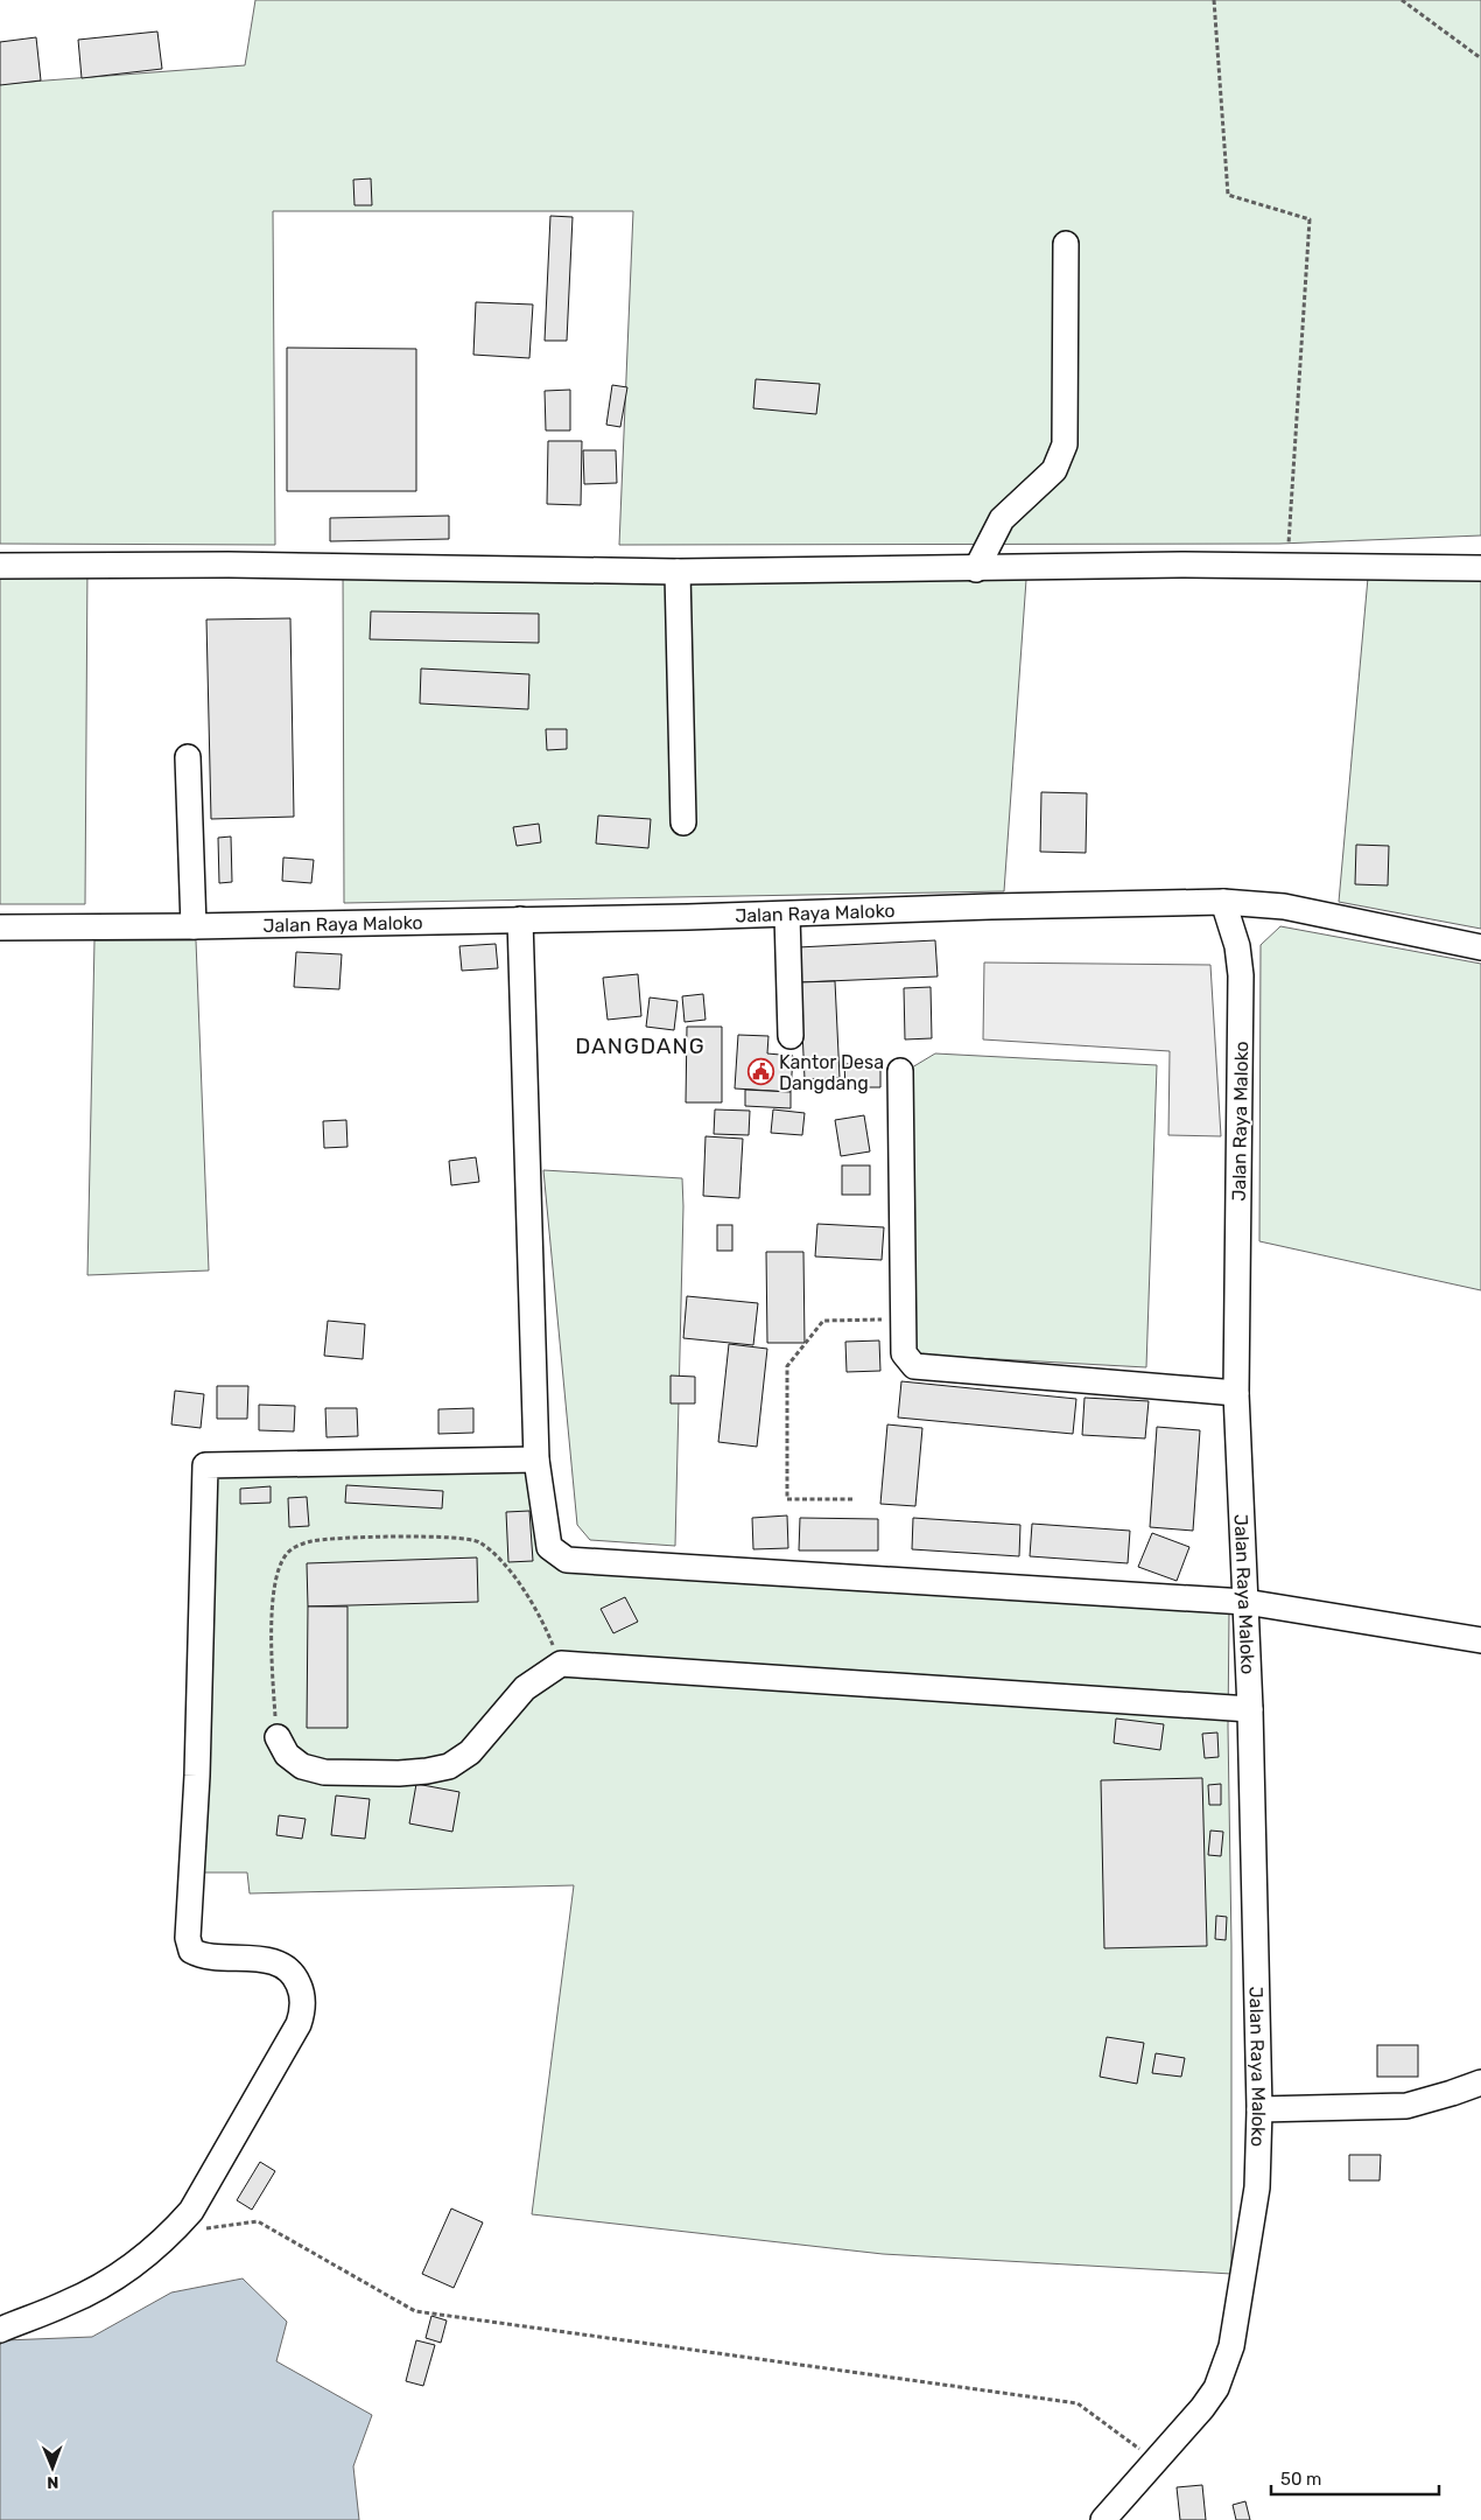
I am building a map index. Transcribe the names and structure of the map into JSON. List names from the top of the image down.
{
  "streets": {
    "street": ["Jalan Raya Maloko"]
  },
  "districts": ["DANGDANG"],
  "places": {
    "public building": ["Kantor Desa Dangdang"]
  },
  "scale_bar": "50 m",
  "north": "bottom"
}
